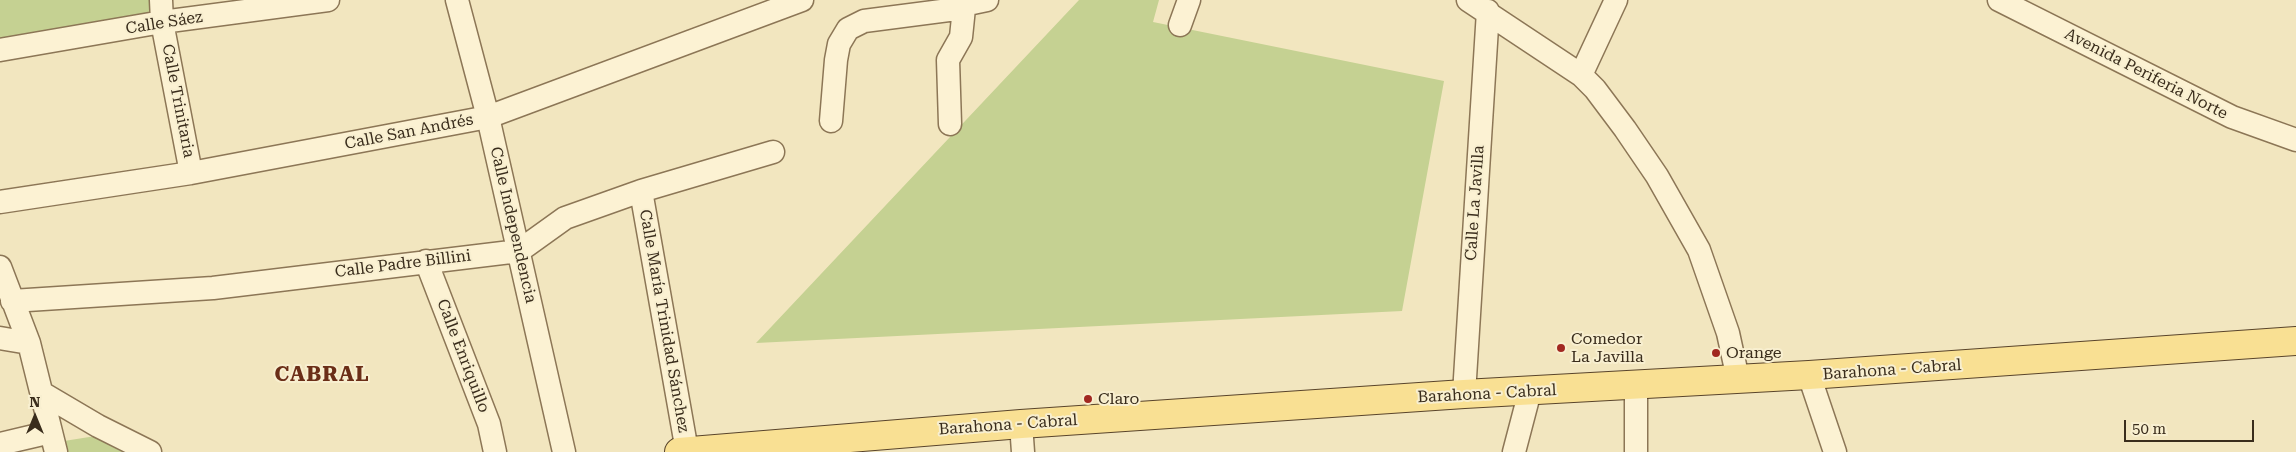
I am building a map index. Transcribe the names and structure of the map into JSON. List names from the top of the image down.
{
  "streets": {
    "main road": ["Barahona - Cabral"],
    "street": [
      "Calle Sáez",
      "Avenida Periferia Norte",
      "Calle Trinitaria",
      "Calle San Andrés",
      "Calle La Javilla",
      "Calle Independencia",
      "Calle Padre Billini",
      "Calle María Trinidad Sánchez",
      "Calle Enriquillo"
    ]
  },
  "crossings": [
    ["Calle Sáez", "Calle Trinitaria"],
    ["Calle Trinitaria", "Calle San Andrés"],
    ["Calle San Andrés", "Calle Independencia"],
    ["Calle La Javilla", "Barahona - Cabral"],
    ["Calle Independencia", "Calle Padre Billini"],
    ["Calle Padre Billini", "Calle María Trinidad Sánchez"],
    ["Calle Padre Billini", "Calle Enriquillo"],
    ["Calle María Trinidad Sánchez", "Barahona - Cabral"]
  ],
  "districts": ["CABRAL"],
  "places": ["Comedor La Javilla", "Orange", "Claro"],
  "scale_bar": "50 m",
  "north": "top"
}
